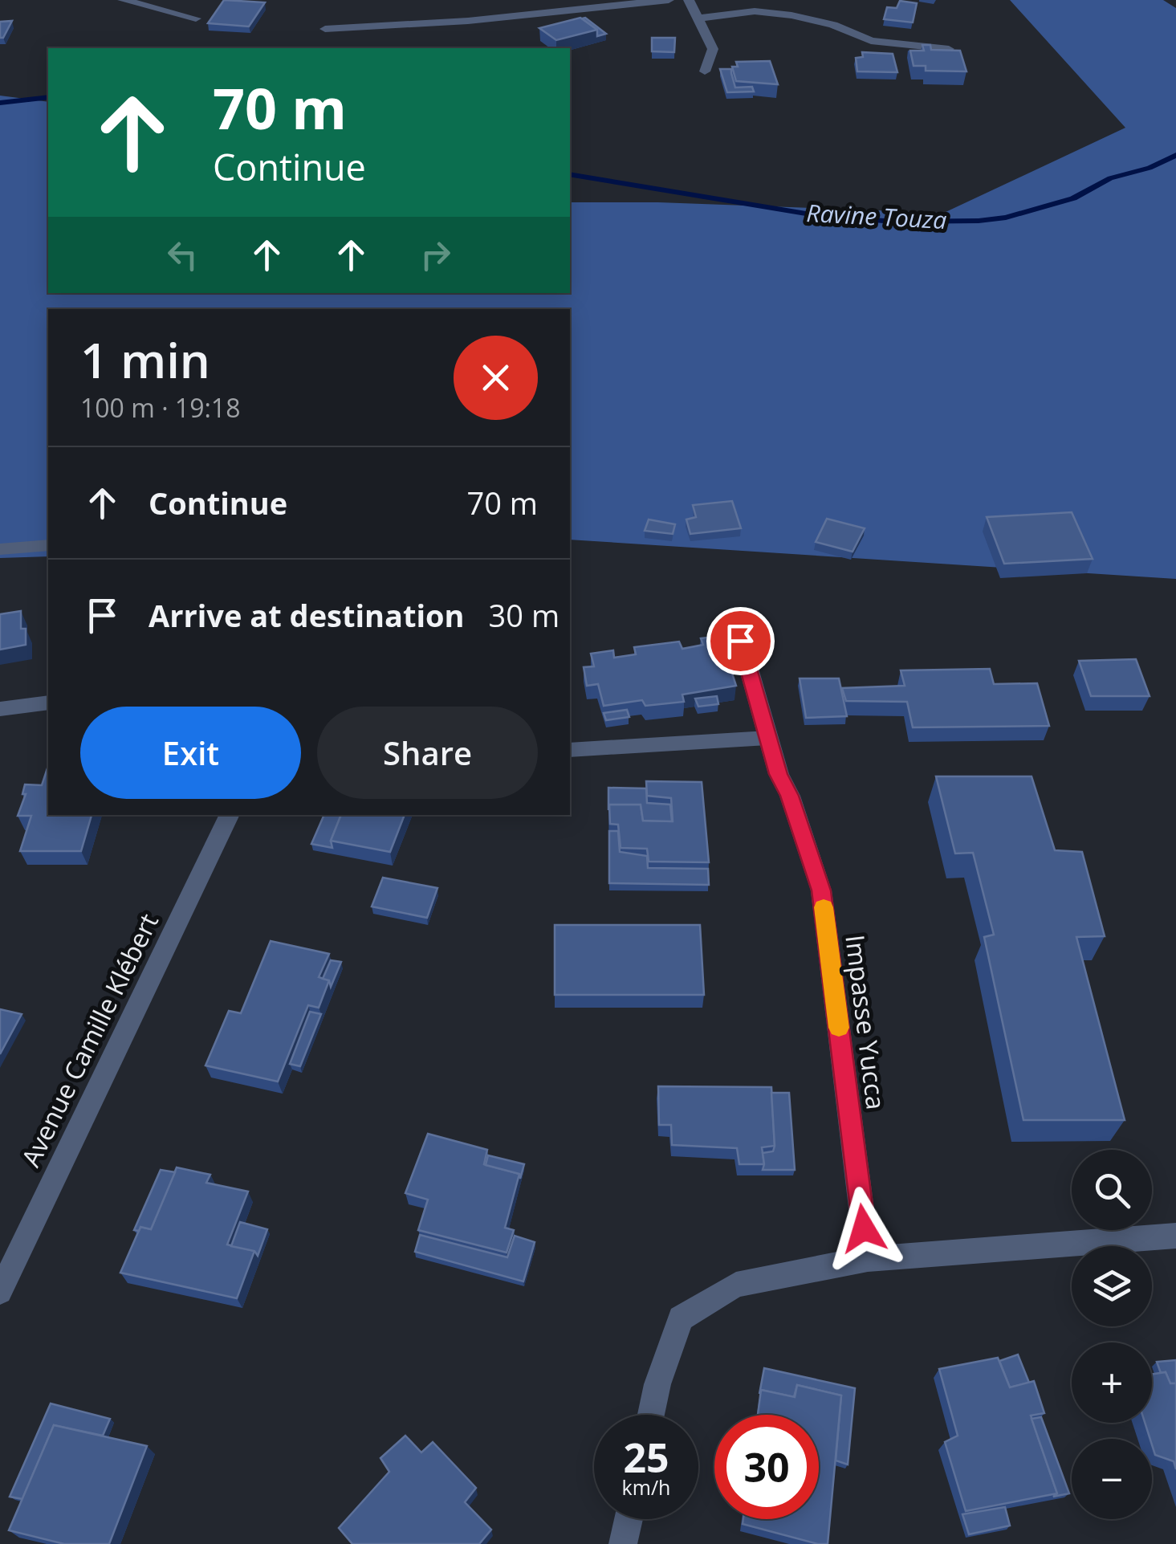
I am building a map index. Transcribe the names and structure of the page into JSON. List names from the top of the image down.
{
  "streets": {
    "street": ["Impasse Yucca", "Avenue Camille Klébert"]
  },
  "water": ["Ravine Touza"],
  "page": {
    "turn": ["70 m", "Continue"],
    "heading": ["1 min", "100 m · 19:18"],
    "list": [
      {
        "name": "Continue",
        "value": "70 m"
      },
      {
        "name": "Arrive at destination",
        "value": "30 m"
      }
    ],
    "buttons": ["Exit", "Share"],
    "map_buttons": ["+", "−"],
    "speed": "25 km/h",
    "limit": "30"
  }
}
